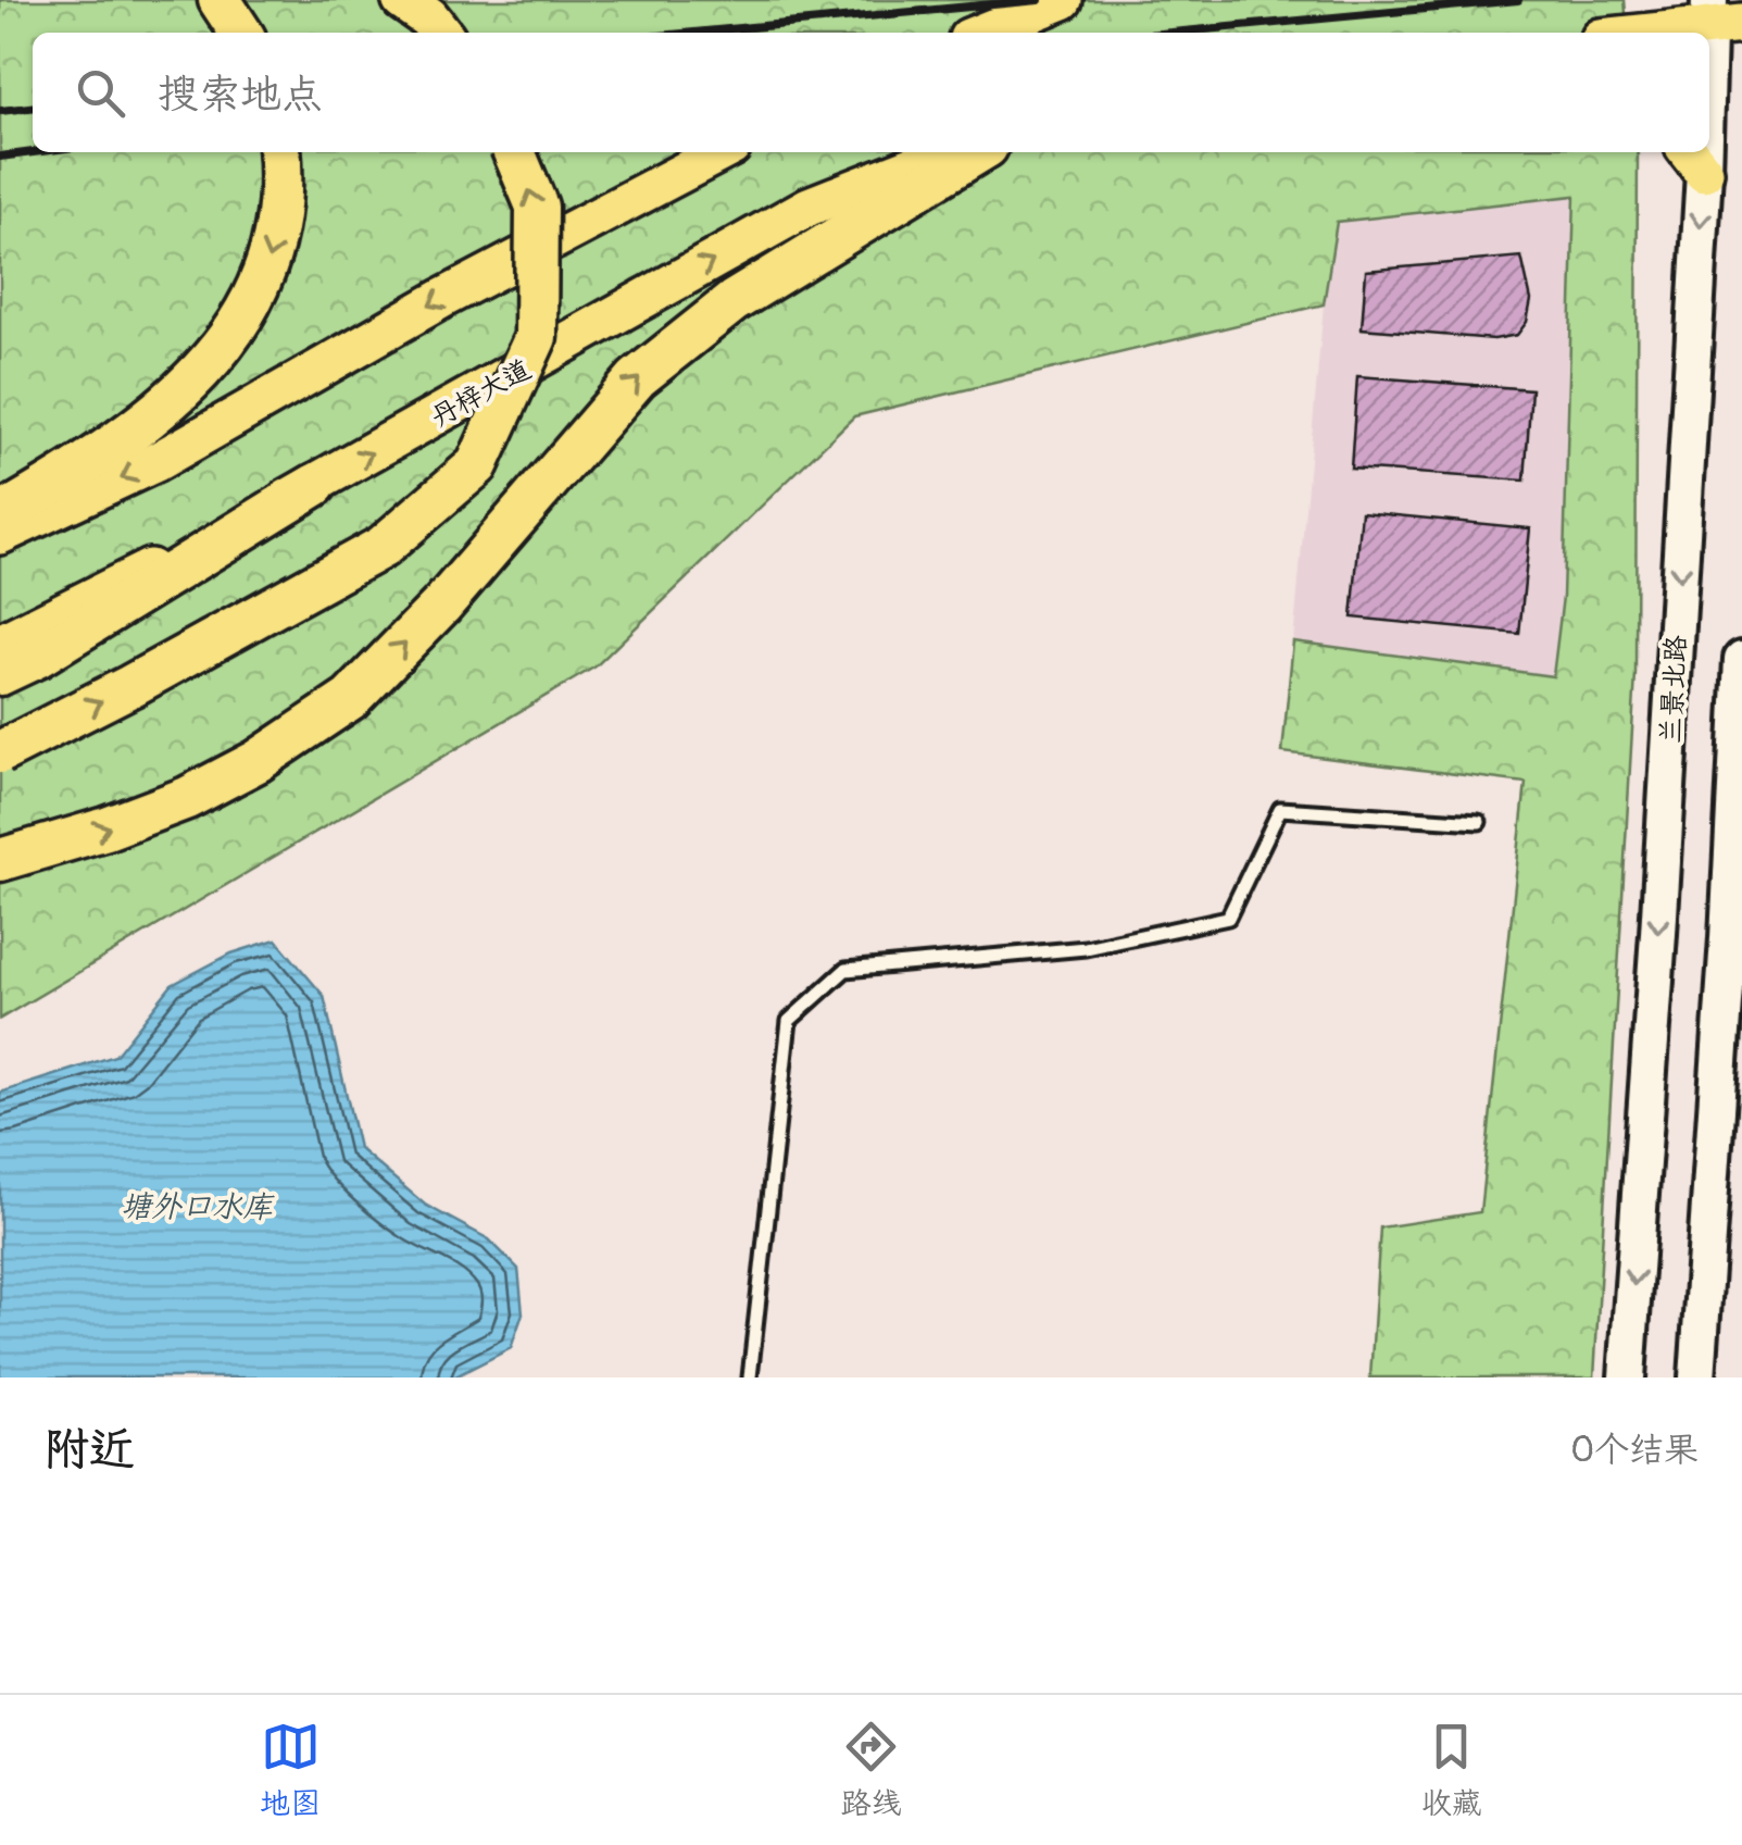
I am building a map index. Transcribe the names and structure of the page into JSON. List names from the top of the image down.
{
  "streets": {
    "main road": ["丹梓大道", "兰景北路"]
  },
  "water": ["塘外口水库"],
  "page": {
    "search": "搜索地点",
    "heading": ["附近", "0个结果"],
    "nav": ["地图", "路线", "收藏"]
  }
}
